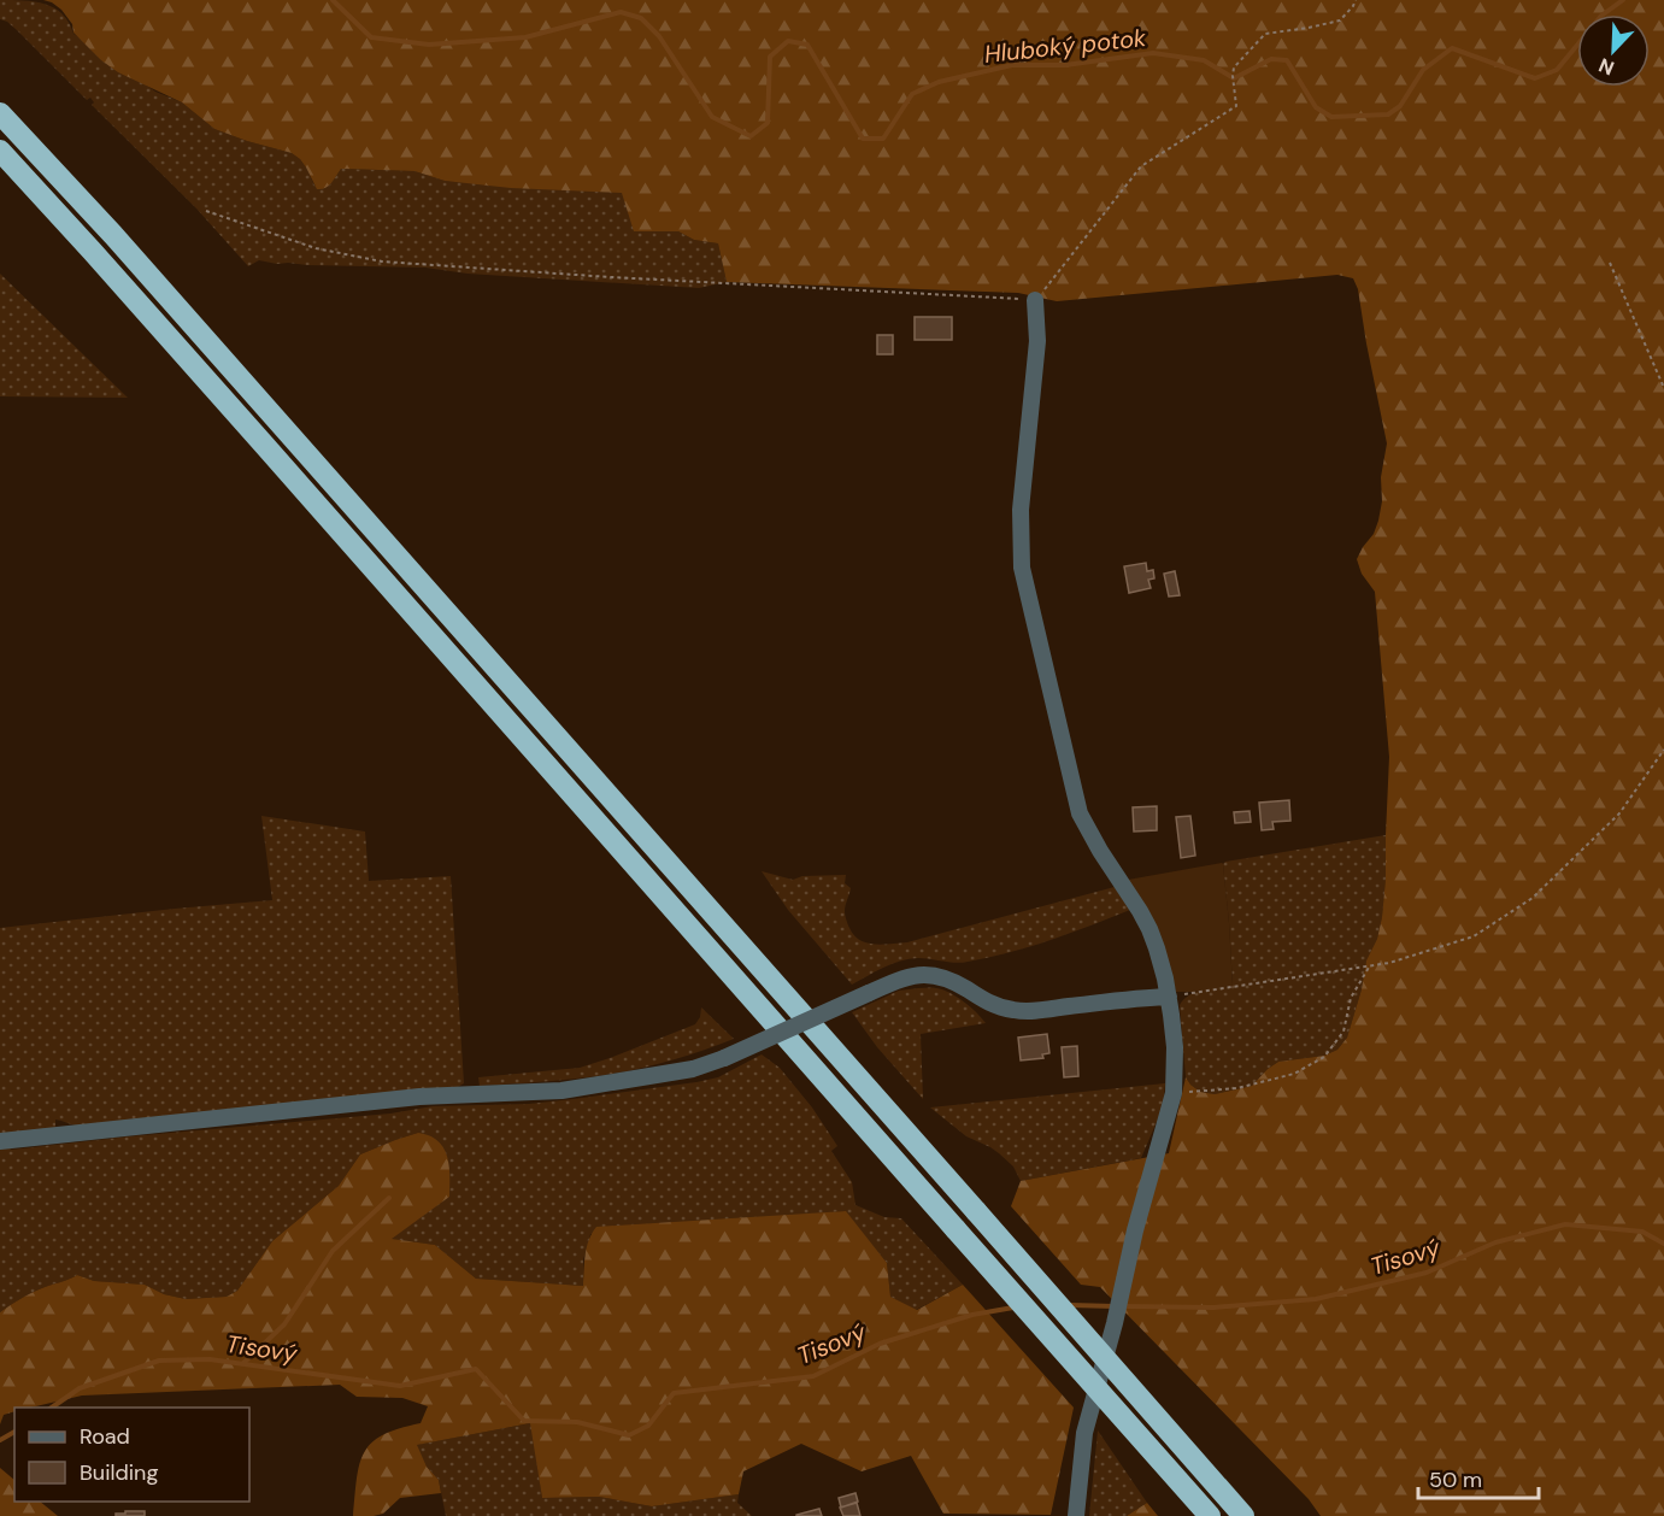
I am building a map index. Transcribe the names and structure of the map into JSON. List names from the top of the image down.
{
  "water": ["Hluboký potok", "Tisový"],
  "legend": ["Road", "Building"],
  "scale_bar": "50 m",
  "north": "bottom left"
}
